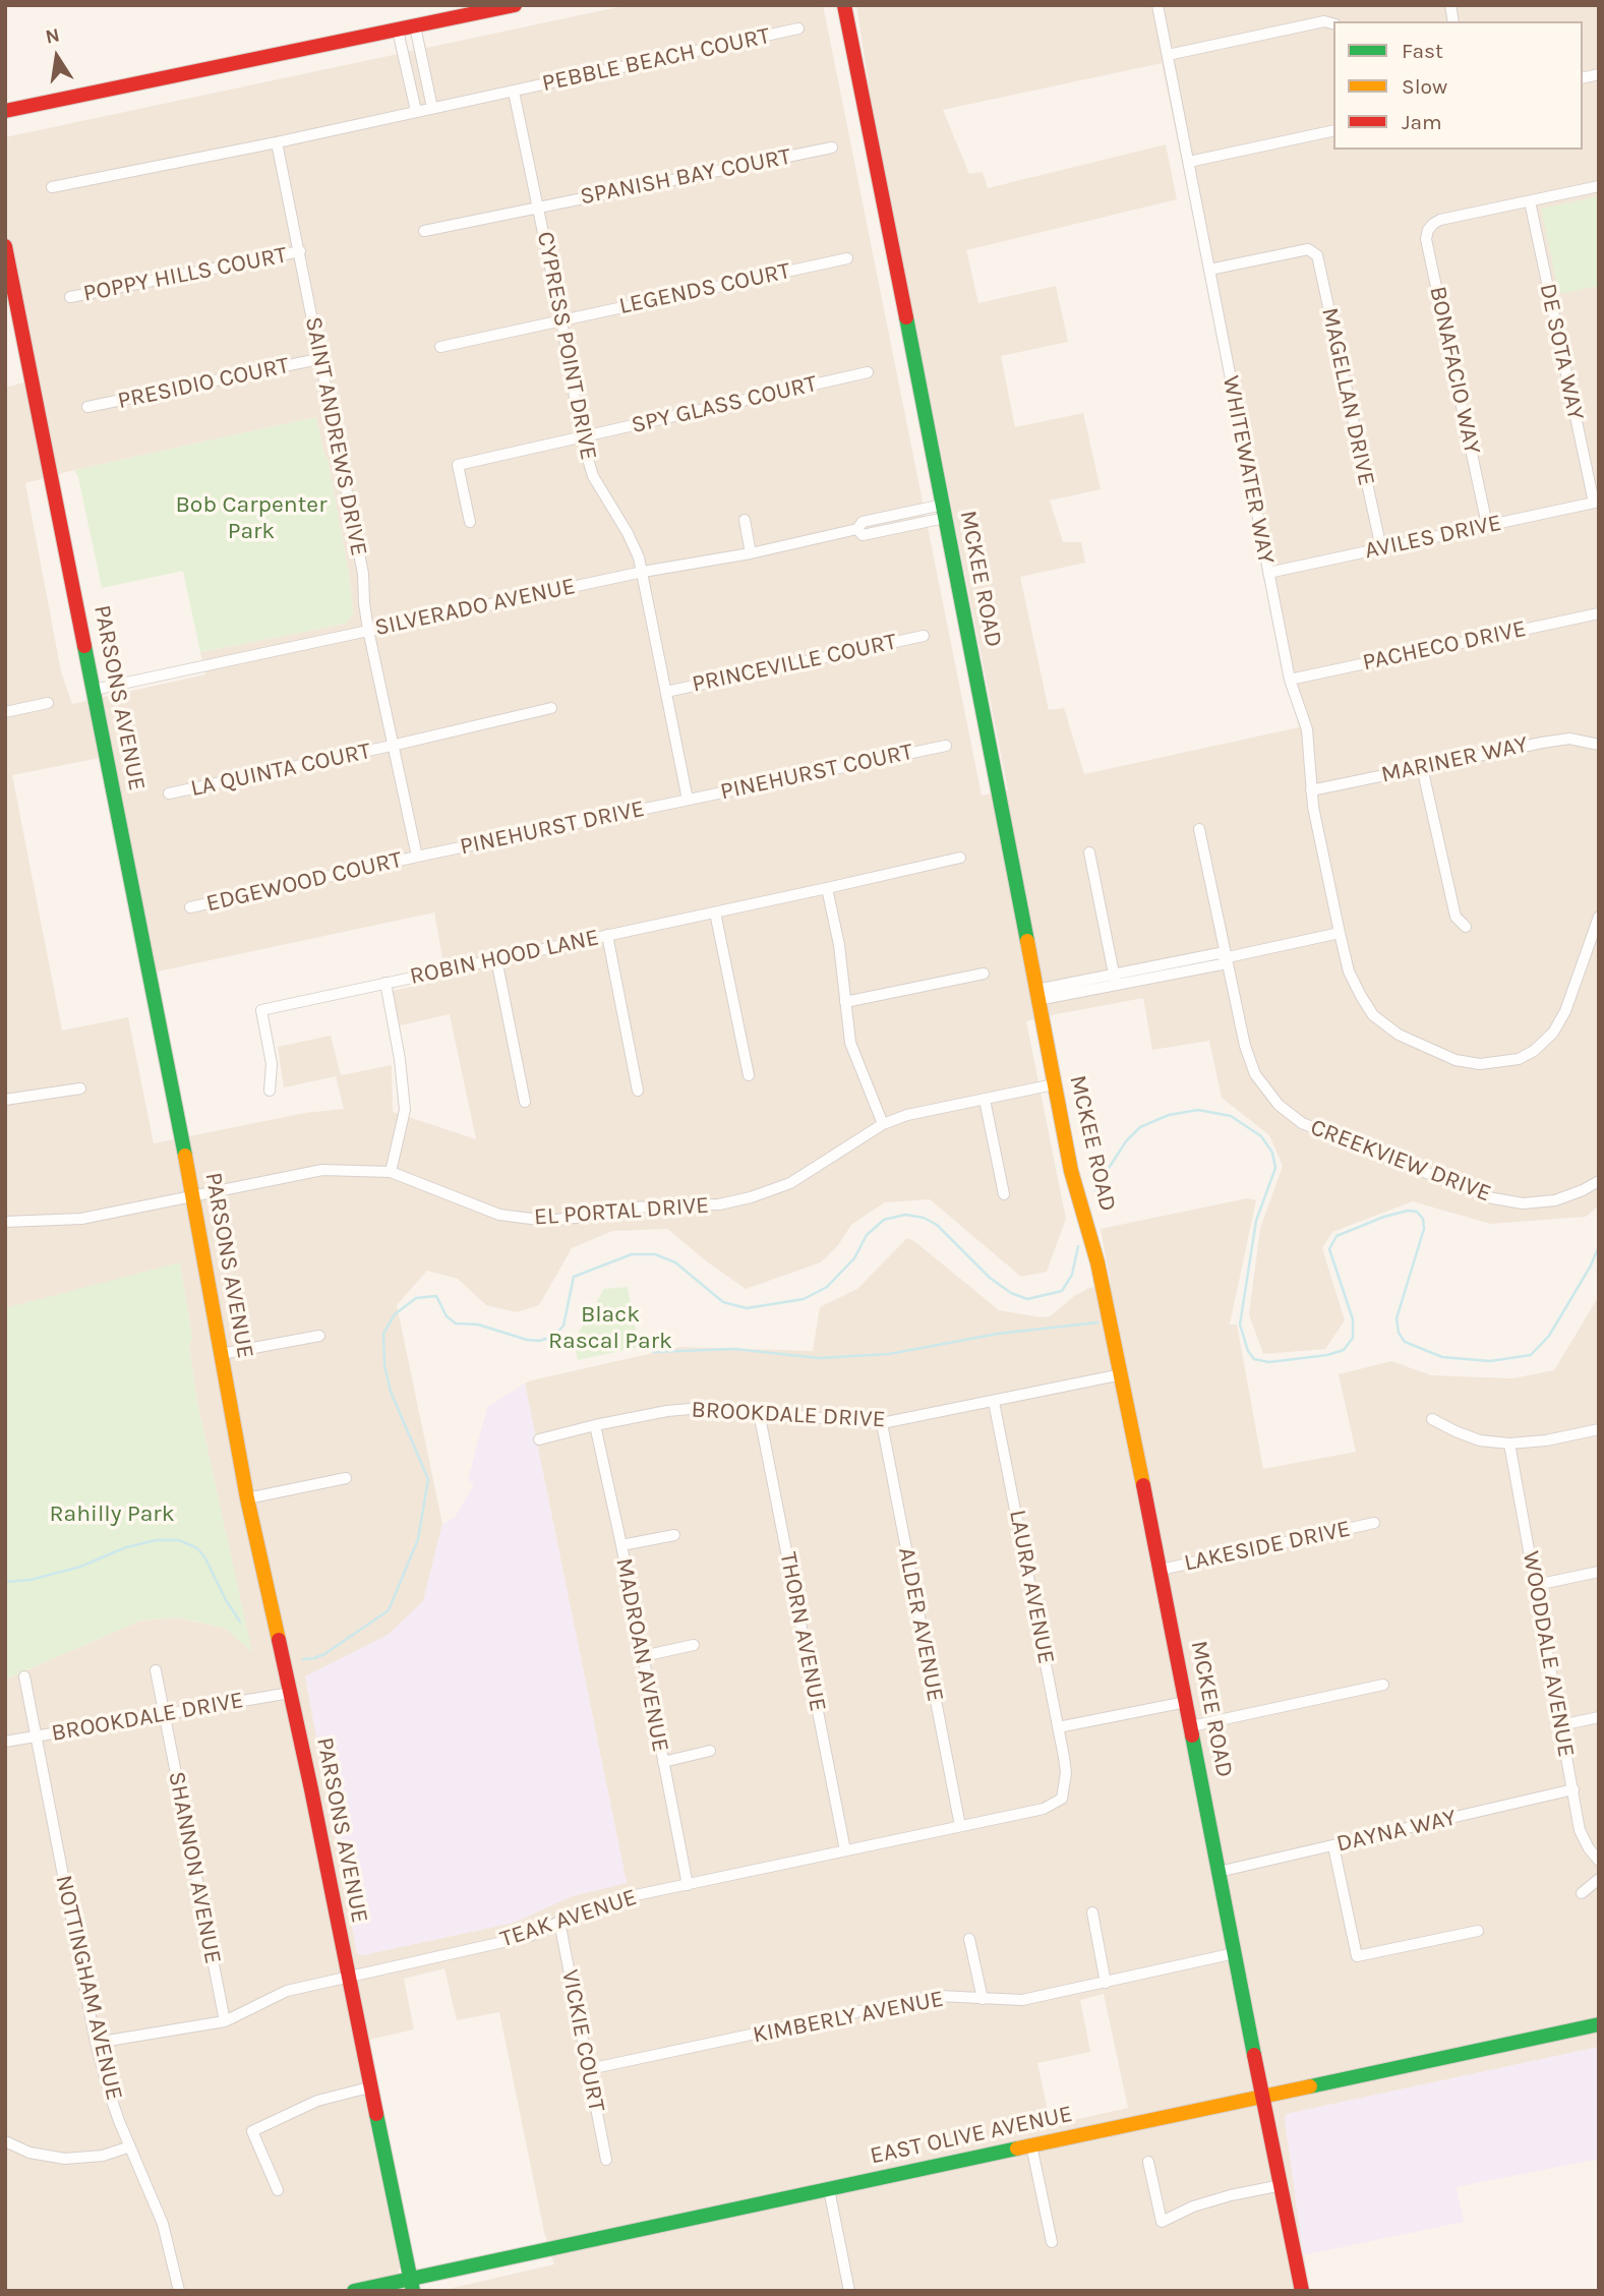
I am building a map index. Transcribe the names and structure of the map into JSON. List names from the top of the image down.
{
  "streets": {
    "street": [
      "PEBBLE BEACH COURT",
      "SPANISH BAY COURT",
      "POPPY HILLS COURT",
      "LEGENDS COURT",
      "CYPRESS POINT DRIVE",
      "DE SOTA WAY",
      "BONAFACIO WAY",
      "PRESIDIO COURT",
      "MAGELLAN DRIVE",
      "SPY GLASS COURT",
      "SAINT ANDREWS DRIVE",
      "WHITEWATER WAY",
      "AVILES DRIVE",
      "MCKEE ROAD",
      "SILVERADO AVENUE",
      "PACHECO DRIVE",
      "PRINCEVILLE COURT",
      "PARSONS AVENUE",
      "MARINER WAY",
      "LA QUINTA COURT",
      "PINEHURST COURT",
      "PINEHURST DRIVE",
      "EDGEWOOD COURT",
      "ROBIN HOOD LANE",
      "CREEKVIEW DRIVE",
      "EL PORTAL DRIVE",
      "BROOKDALE DRIVE",
      "LAKESIDE DRIVE",
      "LAURA AVENUE",
      "ALDER AVENUE",
      "THORN AVENUE",
      "WOODDALE AVENUE",
      "MADROAN AVENUE",
      "DAYNA WAY",
      "SHANNON AVENUE",
      "TEAK AVENUE",
      "NOTTINGHAM AVENUE",
      "KIMBERLY AVENUE",
      "VICKIE COURT",
      "EAST OLIVE AVENUE"
    ]
  },
  "crossings": [
    ["PEBBLE BEACH COURT", "CYPRESS POINT DRIVE"],
    ["PEBBLE BEACH COURT", "SAINT ANDREWS DRIVE"],
    ["SPANISH BAY COURT", "CYPRESS POINT DRIVE"],
    ["POPPY HILLS COURT", "SAINT ANDREWS DRIVE"],
    ["LEGENDS COURT", "CYPRESS POINT DRIVE"],
    ["CYPRESS POINT DRIVE", "SPY GLASS COURT"],
    ["CYPRESS POINT DRIVE", "SILVERADO AVENUE"],
    ["CYPRESS POINT DRIVE", "PRINCEVILLE COURT"],
    ["CYPRESS POINT DRIVE", "PINEHURST COURT"],
    ["CYPRESS POINT DRIVE", "PINEHURST DRIVE"],
    ["DE SOTA WAY", "BONAFACIO WAY"],
    ["DE SOTA WAY", "AVILES DRIVE"],
    ["BONAFACIO WAY", "AVILES DRIVE"],
    ["PRESIDIO COURT", "SAINT ANDREWS DRIVE"],
    ["MAGELLAN DRIVE", "WHITEWATER WAY"],
    ["MAGELLAN DRIVE", "AVILES DRIVE"],
    ["SAINT ANDREWS DRIVE", "SILVERADO AVENUE"],
    ["SAINT ANDREWS DRIVE", "LA QUINTA COURT"],
    ["SAINT ANDREWS DRIVE", "PINEHURST DRIVE"],
    ["SAINT ANDREWS DRIVE", "EDGEWOOD COURT"],
    ["WHITEWATER WAY", "AVILES DRIVE"],
    ["WHITEWATER WAY", "PACHECO DRIVE"],
    ["WHITEWATER WAY", "MARINER WAY"],
    ["MCKEE ROAD", "SILVERADO AVENUE"],
    ["MCKEE ROAD", "EL PORTAL DRIVE"],
    ["MCKEE ROAD", "BROOKDALE DRIVE"],
    ["MCKEE ROAD", "LAKESIDE DRIVE"],
    ["MCKEE ROAD", "DAYNA WAY"],
    ["MCKEE ROAD", "KIMBERLY AVENUE"],
    ["MCKEE ROAD", "EAST OLIVE AVENUE"],
    ["SILVERADO AVENUE", "PARSONS AVENUE"],
    ["PARSONS AVENUE", "EL PORTAL DRIVE"],
    ["PARSONS AVENUE", "BROOKDALE DRIVE"],
    ["PARSONS AVENUE", "TEAK AVENUE"],
    ["PARSONS AVENUE", "EAST OLIVE AVENUE"],
    ["PINEHURST COURT", "PINEHURST DRIVE"],
    ["PINEHURST DRIVE", "EDGEWOOD COURT"],
    ["BROOKDALE DRIVE", "LAURA AVENUE"],
    ["BROOKDALE DRIVE", "ALDER AVENUE"],
    ["BROOKDALE DRIVE", "THORN AVENUE"],
    ["BROOKDALE DRIVE", "MADROAN AVENUE"],
    ["BROOKDALE DRIVE", "SHANNON AVENUE"],
    ["BROOKDALE DRIVE", "NOTTINGHAM AVENUE"],
    ["LAURA AVENUE", "TEAK AVENUE"],
    ["ALDER AVENUE", "TEAK AVENUE"],
    ["THORN AVENUE", "TEAK AVENUE"],
    ["WOODDALE AVENUE", "DAYNA WAY"],
    ["MADROAN AVENUE", "TEAK AVENUE"],
    ["SHANNON AVENUE", "TEAK AVENUE"],
    ["TEAK AVENUE", "NOTTINGHAM AVENUE"],
    ["TEAK AVENUE", "VICKIE COURT"],
    ["KIMBERLY AVENUE", "VICKIE COURT"]
  ],
  "parks": ["Bob Carpenter Park", "Black Rascal Park", "Rahilly Park"],
  "legend": ["Fast", "Slow", "Jam"],
  "north": "top"
}
